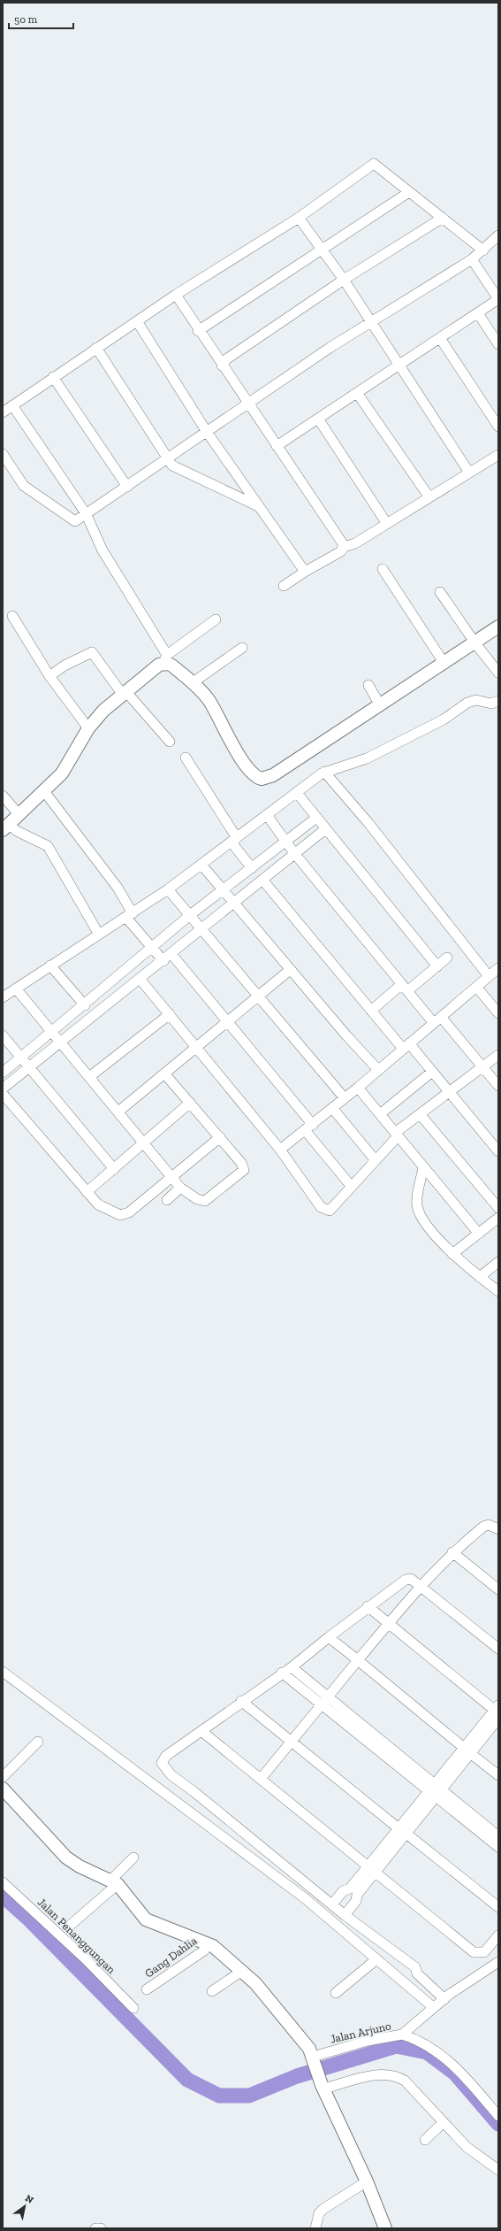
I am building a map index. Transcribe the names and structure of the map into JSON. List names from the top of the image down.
{
  "streets": {
    "street": ["Jalan Penanggungan", "Gang Dahlia", "Jalan Arjuno"]
  },
  "scale_bar": "50 m",
  "north": "top right"
}
